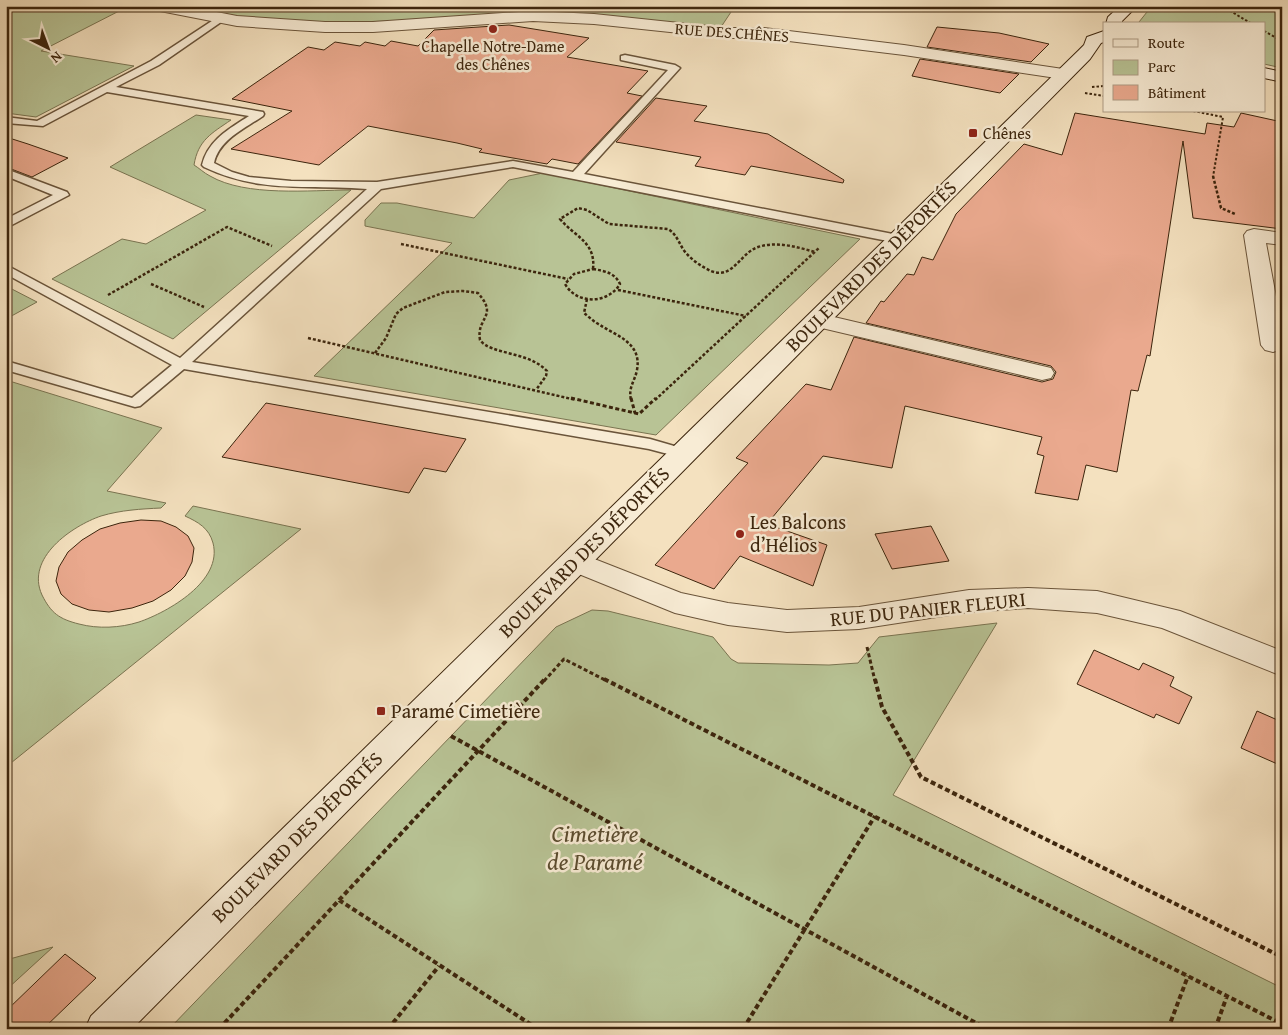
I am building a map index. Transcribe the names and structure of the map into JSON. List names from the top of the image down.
{
  "streets": {
    "street": ["RUE DES CHÊNES", "BOULEVARD DES DÉPORTÉS", "RUE DU PANIER FLEURI"]
  },
  "crossings": [
    ["RUE DES CHÊNES", "BOULEVARD DES DÉPORTÉS"],
    ["BOULEVARD DES DÉPORTÉS", "RUE DU PANIER FLEURI"]
  ],
  "parks": ["Cimetière de Paramé"],
  "places": {
    "other": ["Chapelle Notre-Dame des Chênes", "Les Balcons d’Hélios"],
    "transit": ["Chênes", "Paramé Cimetière"]
  },
  "legend": ["Route", "Parc", "Bâtiment"],
  "north": "bottom right"
}
